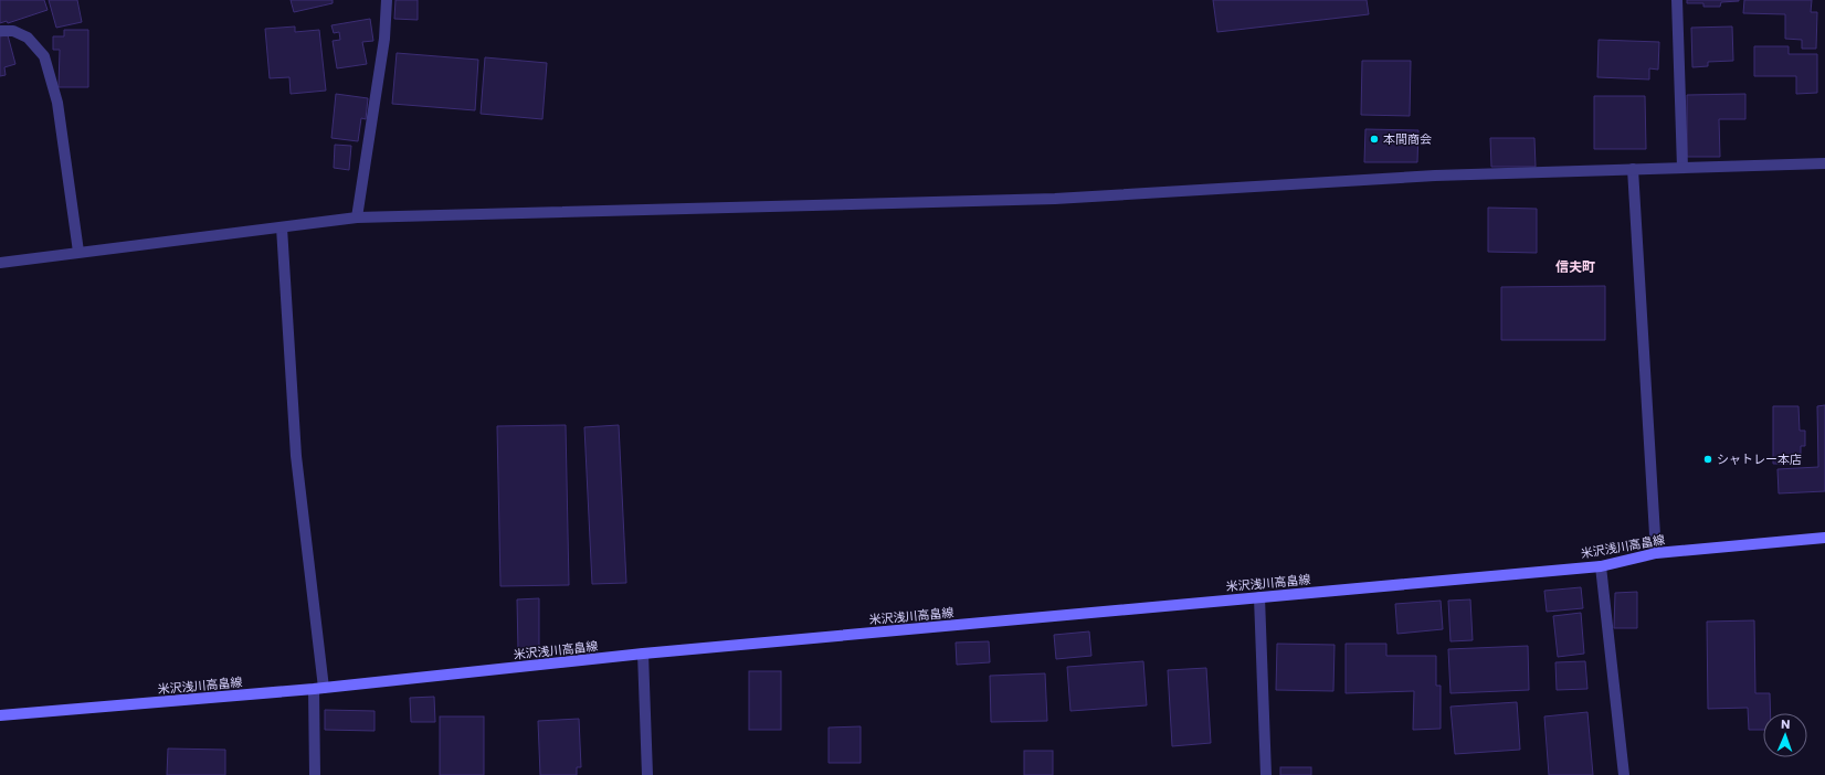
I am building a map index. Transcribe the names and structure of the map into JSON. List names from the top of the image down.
{
  "streets": {
    "main road": ["米沢浅川高畠線"]
  },
  "districts": ["信夫町"],
  "places": ["本間商会", "シャトレー本店"],
  "north": "top"
}
